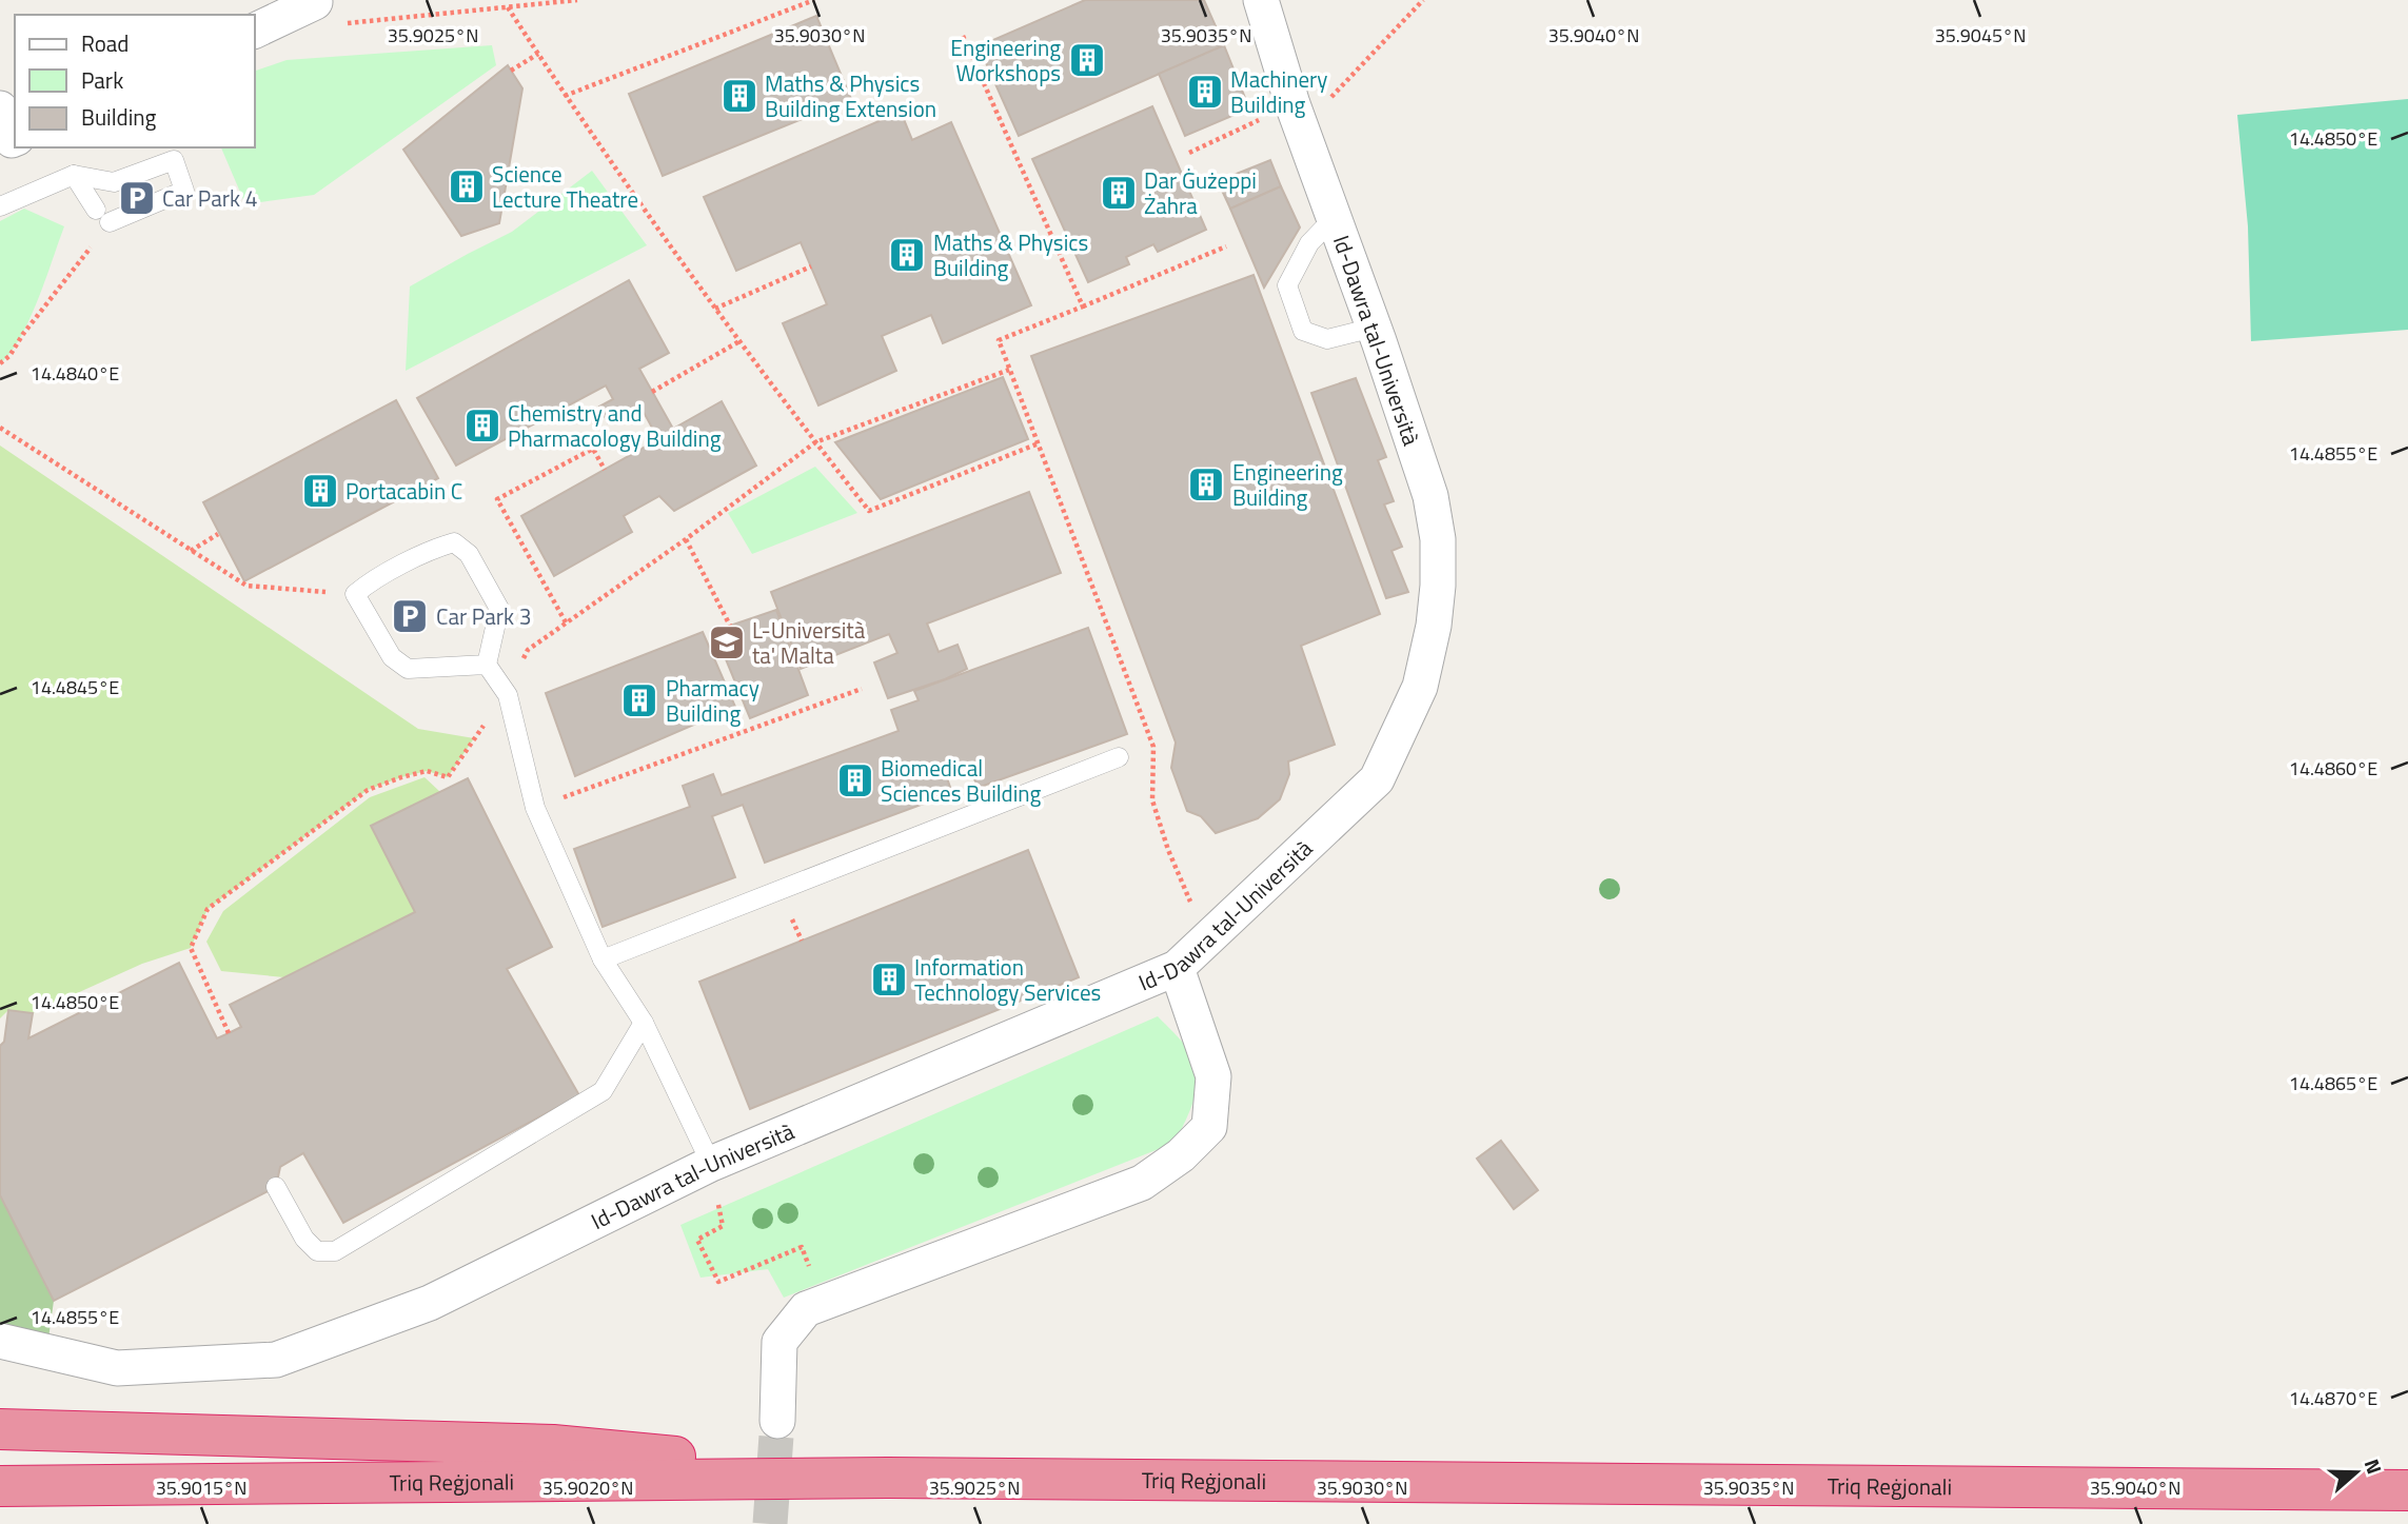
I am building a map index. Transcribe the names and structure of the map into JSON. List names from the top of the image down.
{
  "streets": {
    "highway": ["Triq Reġjonali"],
    "street": ["Id-Dawra tal-Università"]
  },
  "places": {
    "building": [
      "Engineering Workshops",
      "Machinery Building",
      "Maths & Physics Building Extension",
      "Science Lecture Theatre",
      "Dar Ġużeppi Żahra",
      "Maths & Physics Building",
      "Chemistry and Pharmacology Building",
      "Engineering Building",
      "Portacabin C",
      "Pharmacy Building",
      "Biomedical Sciences Building",
      "Information Technology Services"
    ],
    "parking": ["Car Park 4", "Car Park 3"],
    "school or university": ["L-Università ta' Malta"]
  },
  "legend": ["Road", "Park", "Building"],
  "north": "right",
  "coordinates": [
    "35.9045°N",
    "35.9025°N",
    "35.9030°N",
    "35.9035°N",
    "35.9040°N",
    "14.4850°E",
    "14.4840°E",
    "14.4855°E",
    "14.4845°E",
    "14.4860°E",
    "14.4865°E",
    "14.4870°E",
    "35.9015°N",
    "35.9020°N"
  ]
}
